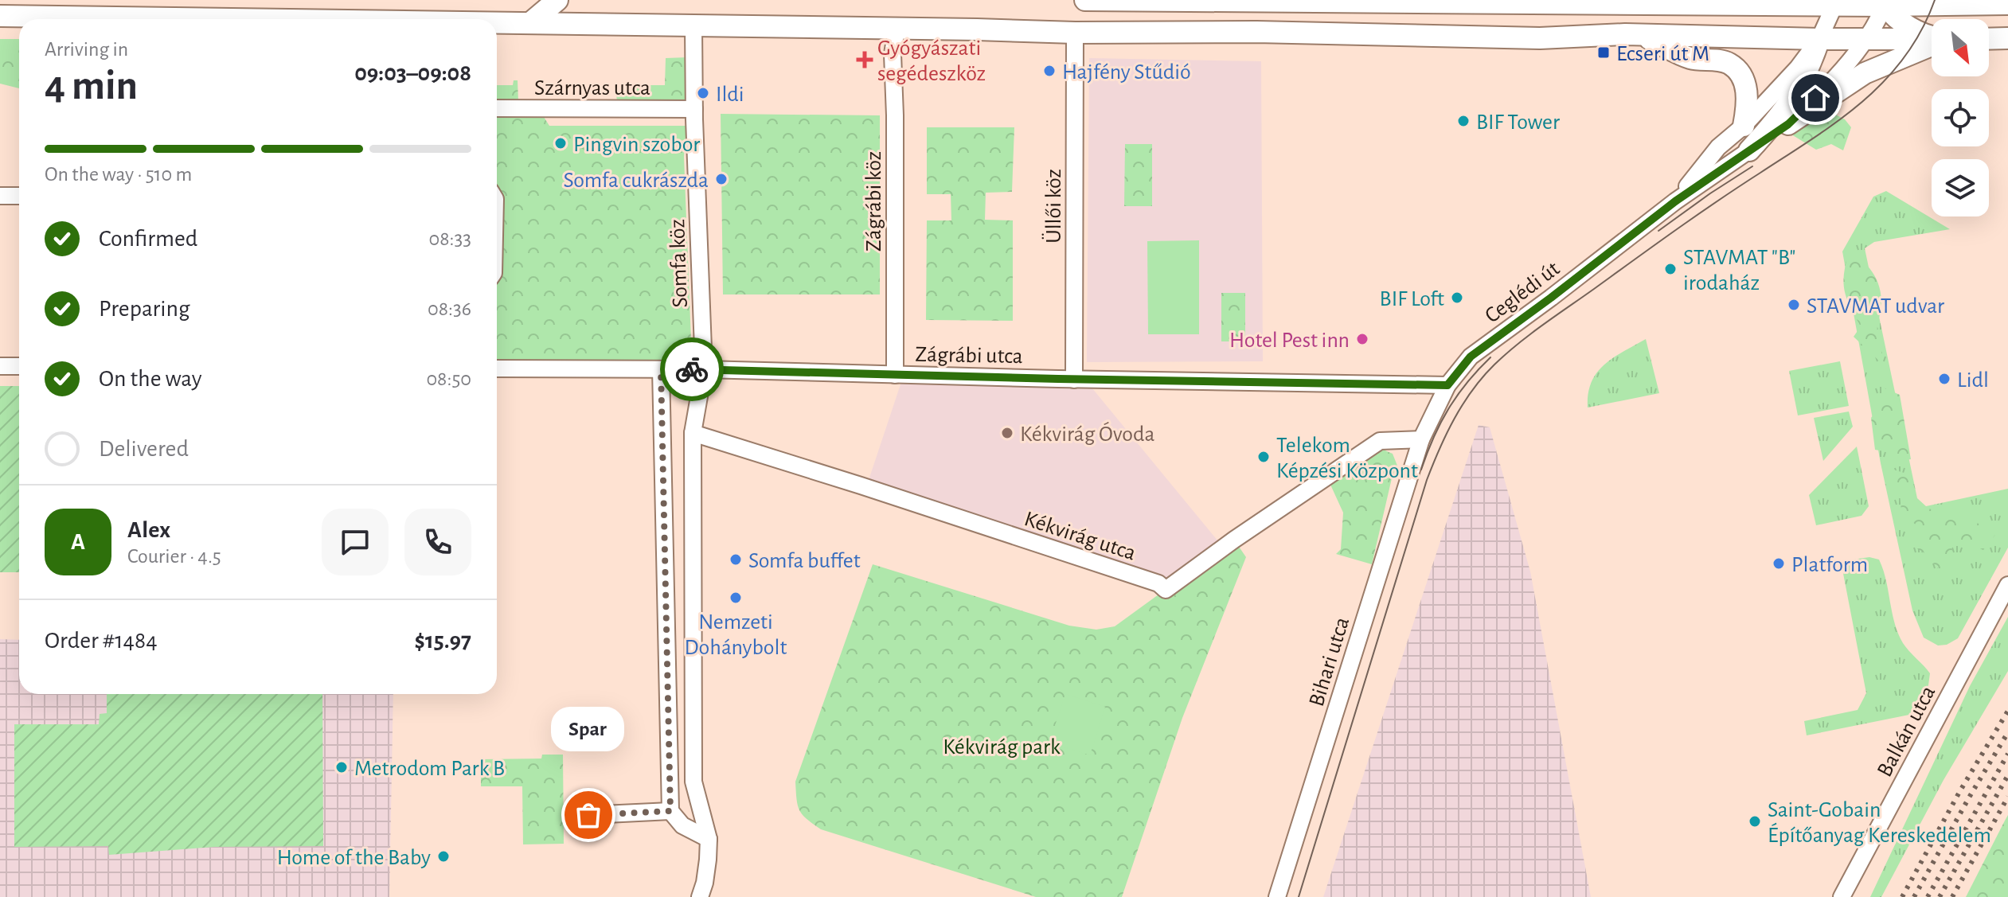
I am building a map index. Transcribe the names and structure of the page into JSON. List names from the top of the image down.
{
  "streets": {
    "street": [
      "Szárnyas utca",
      "Zágrábi köz",
      "Üllői köz",
      "Somfa köz",
      "Ceglédi út",
      "Zágrábi utca",
      "Kékvirág utca",
      "Bihari utca",
      "Balkán utca"
    ]
  },
  "crossings": [
    ["Szárnyas utca", "Somfa köz"],
    ["Zágrábi köz", "Zágrábi utca"],
    ["Üllői köz", "Zágrábi utca"],
    ["Somfa köz", "Zágrábi utca"],
    ["Somfa köz", "Kékvirág utca"],
    ["Ceglédi út", "Zágrábi utca"],
    ["Ceglédi út", "Kékvirág utca"],
    ["Ceglédi út", "Bihari utca"],
    ["Kékvirág utca", "Bihari utca"]
  ],
  "parks": ["Kékvirág park"],
  "places": {
    "transit": ["Ecseri út M"],
    "health": ["Gyógyászati segédeszköz"],
    "other": [
      "Hajfény Stűdió",
      "Ildi",
      "BIF Tower",
      "Pingvin szobor",
      "Somfa cukrászda",
      "STAVMAT \"B\" irodaház",
      "BIF Loft",
      "STAVMAT udvar",
      "Hotel Pest inn",
      "Lidl",
      "Kékvirág Óvoda",
      "Telekom Képzési Központ",
      "Somfa buffet",
      "Platform",
      "Nemzeti Dohánybolt",
      "Metrodom Park B",
      "Spar",
      "Saint-Gobain Építőanyag Kereskedelem",
      "Home of the Baby"
    ]
  },
  "north": "bottom right",
  "page": {
    "heading": ["4 min", "Arriving in", "09:03–09:08"],
    "panel": [
      "Alex",
      "Courier · 4.5",
      "Order #1484",
      "$15.97"
    ],
    "bar": "On the way · 510 m",
    "list": [
      ["Confirmed", "08:33"],
      ["Preparing", "08:36"],
      ["On the way", "08:50"],
      "Delivered"
    ],
    "round": "A",
    "bubble": "Spar"
  }
}
